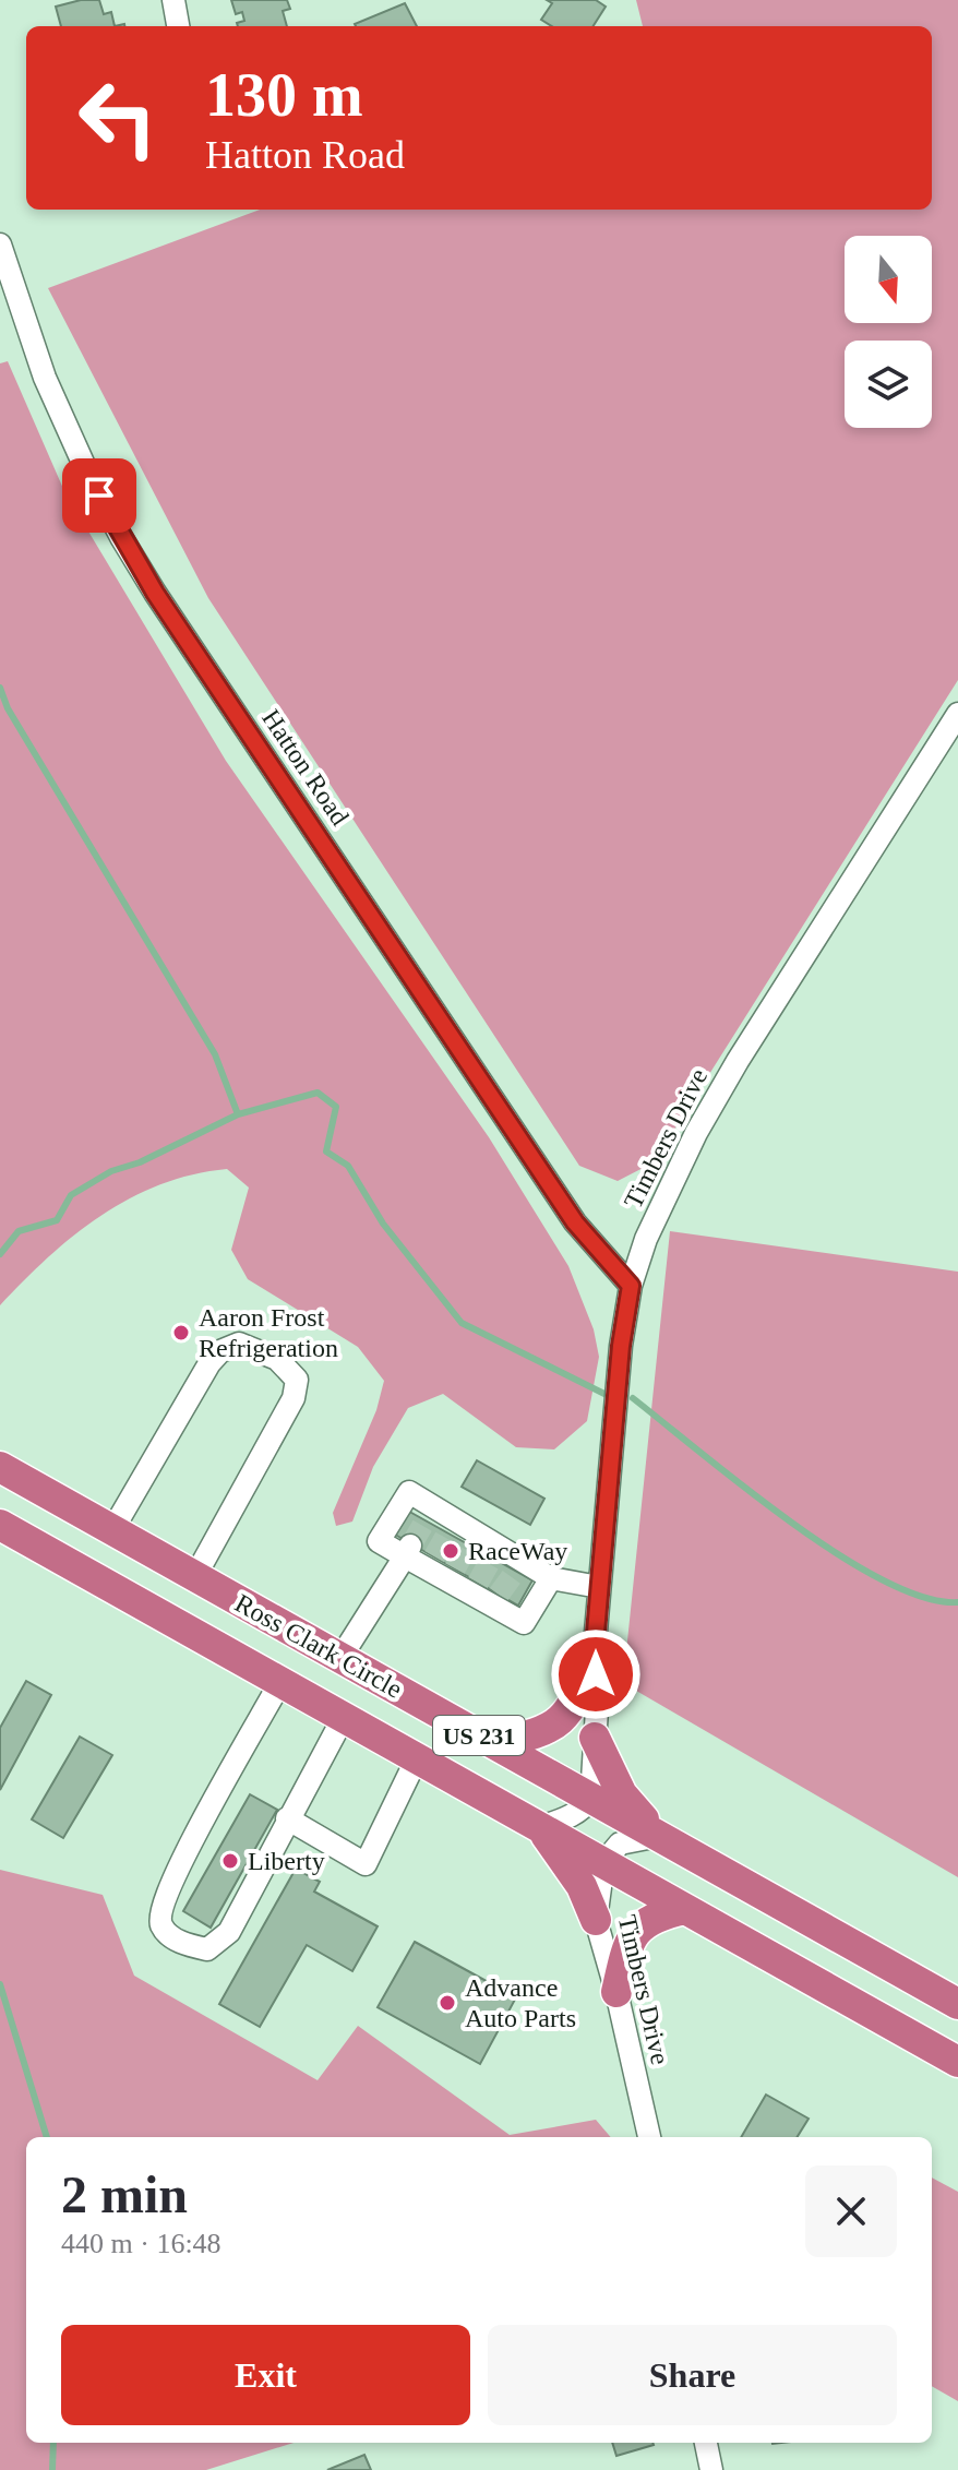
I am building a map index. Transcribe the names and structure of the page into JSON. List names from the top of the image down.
{
  "streets": {
    "highway": ["Ross Clark Circle", "US 231"],
    "street": ["Hatton Road", "Timbers Drive"]
  },
  "crossings": [
    ["Hatton Road", "Timbers Drive"],
    ["Timbers Drive", "Ross Clark Circle"]
  ],
  "places": [
    "Aaron Frost Refrigeration",
    "RaceWay",
    "Liberty",
    "Advance Auto Parts"
  ],
  "north": "bottom",
  "page": {
    "turn": ["130 m", "Hatton Road"],
    "heading": ["2 min", "440 m · 16:48"],
    "buttons": ["Exit", "Share"]
  }
}
